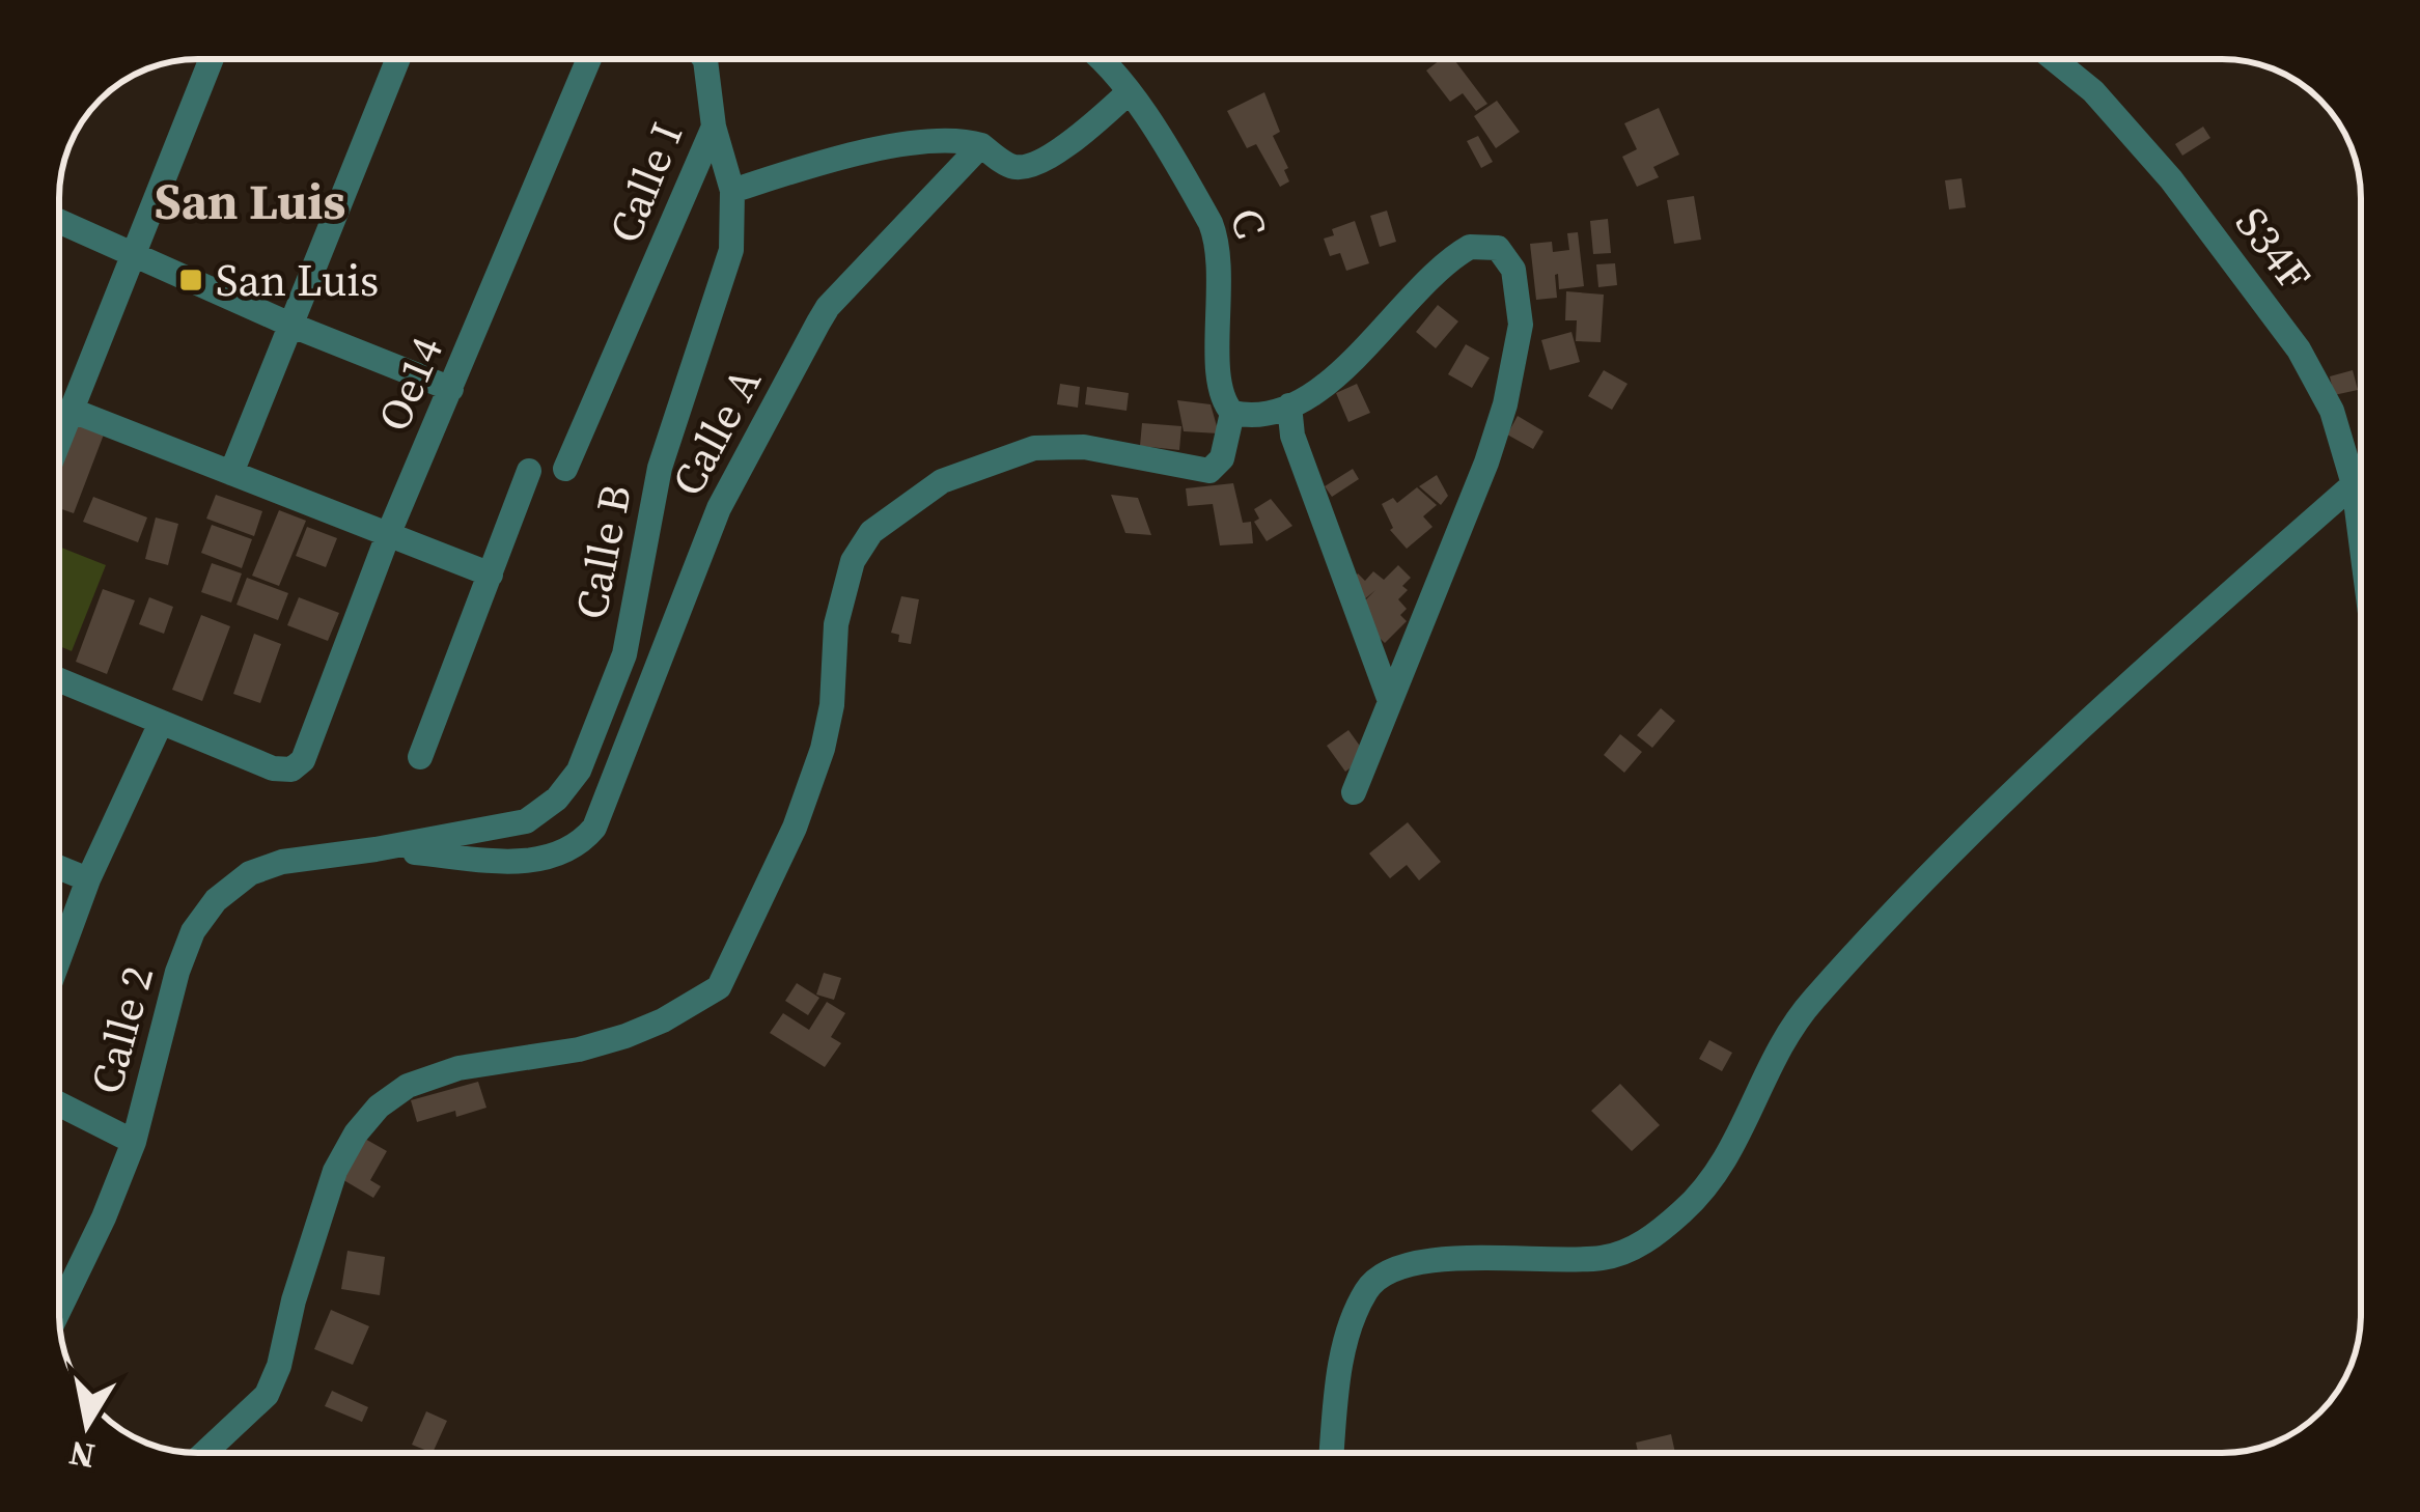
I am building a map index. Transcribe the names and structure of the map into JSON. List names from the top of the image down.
{
  "streets": {
    "street": [
      "Calle I",
      "C",
      "S34F",
      "Oe14",
      "Calle A",
      "Calle B",
      "Calle 2"
    ]
  },
  "crossings": [
    ["Calle I", "Calle B"],
    ["Calle A", "Calle B"],
    ["Calle A", "Calle 2"],
    ["Calle B", "Calle 2"]
  ],
  "districts": ["San Luis"],
  "places": {
    "transit": ["San Luis"]
  },
  "north": "bottom"
}
